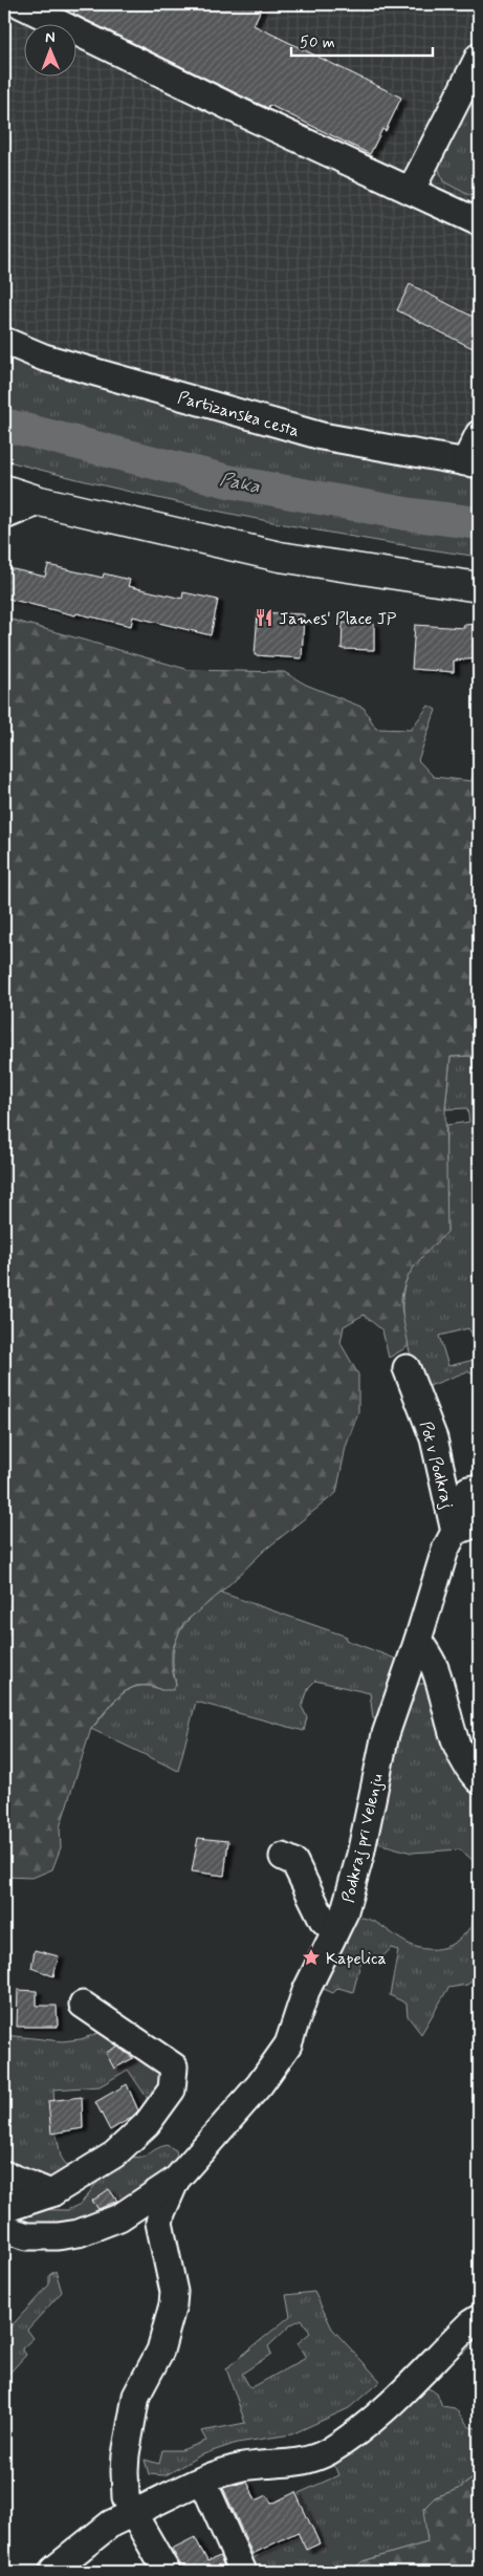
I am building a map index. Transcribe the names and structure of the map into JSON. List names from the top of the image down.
{
  "streets": {
    "street": ["Partizanska cesta", "Pot v Podkraj", "Podkraj pri Velenju"]
  },
  "crossings": [
    ["Pot v Podkraj", "Podkraj pri Velenju"]
  ],
  "water": ["Paka"],
  "places": {
    "restaurant": ["James' Place JP"],
    "place": ["Kapelica"]
  },
  "scale_bar": "50 m",
  "north": "top"
}
